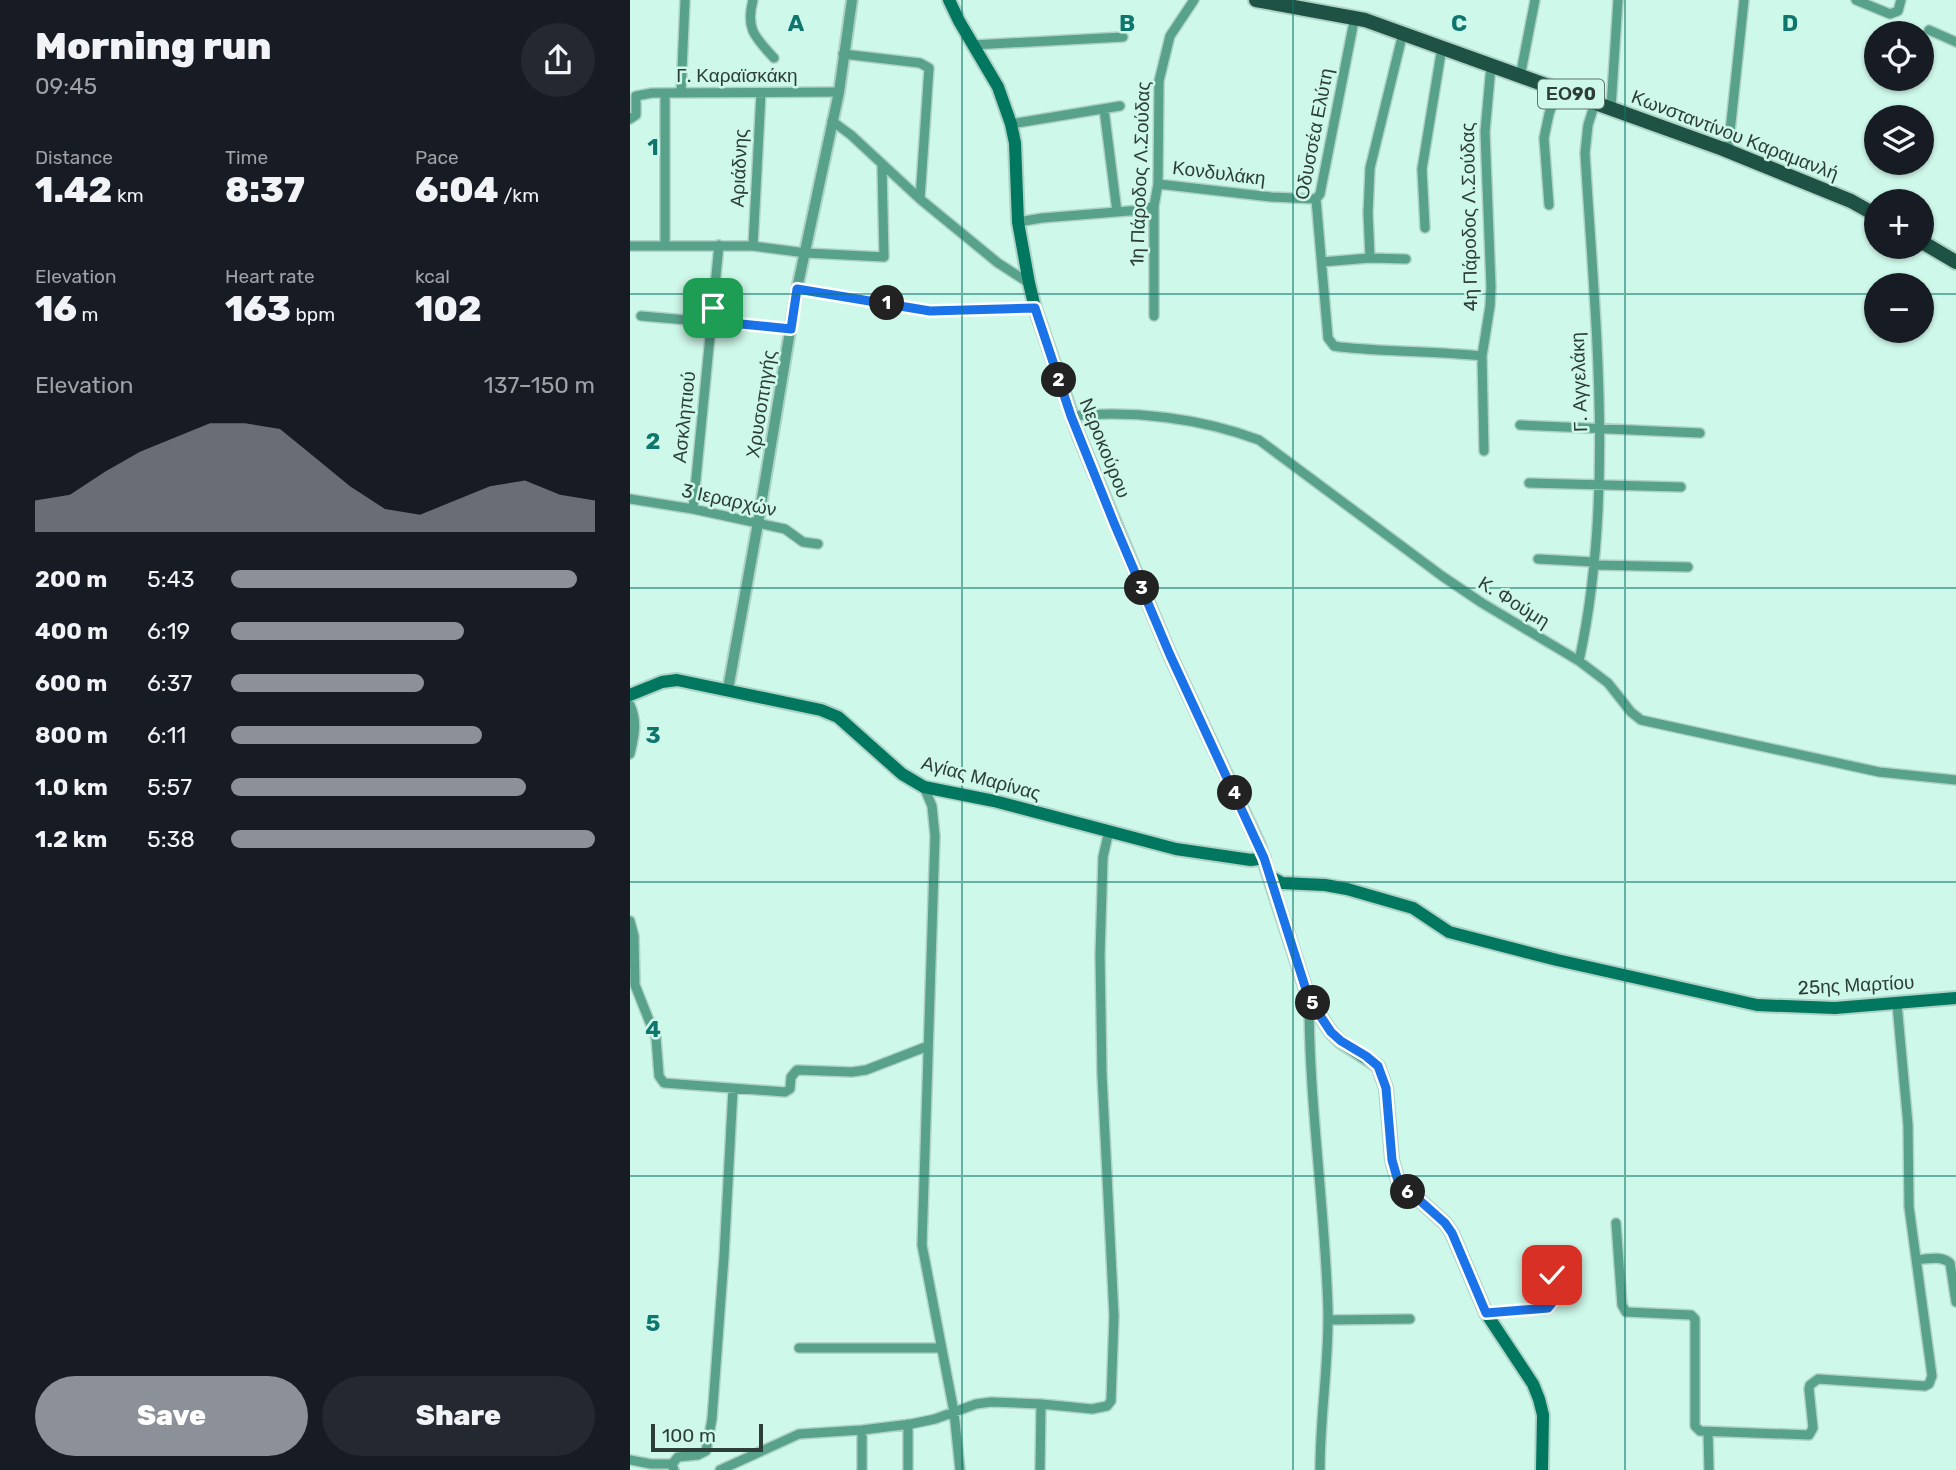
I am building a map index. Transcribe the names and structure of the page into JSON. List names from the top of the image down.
{
  "streets": {
    "main road": [
      "ΕΟ90",
      "Κωνσταντίνου Καραμανλή",
      "Νεροκούρου",
      "Αγίας Μαρίνας",
      "25ης Μαρτίου"
    ],
    "street": [
      "Γ. Καραϊσκάκη",
      "Οδυσσέα Ελύτη",
      "Αριάδνης",
      "Κονδυλάκη",
      "1η Πάροδος Λ.Σούδας",
      "4η Πάροδος Λ.Σούδας",
      "Γ. Αγγελάκη",
      "Χρυσοπηγής",
      "Ασκληπιού",
      "3 Ιεραρχών",
      "Κ. Φούμη"
    ]
  },
  "crossings": [
    ["Γ. Καραϊσκάκη", "Αριάδνης"],
    ["Γ. Καραϊσκάκη", "Χρυσοπηγής"],
    ["Οδυσσέα Ελύτη", "Κωνσταντίνου Καραμανλή"],
    ["Οδυσσέα Ελύτη", "Κονδυλάκη"],
    ["Οδυσσέα Ελύτη", "4η Πάροδος Λ.Σούδας"],
    ["Κωνσταντίνου Καραμανλή", "4η Πάροδος Λ.Σούδας"],
    ["Κωνσταντίνου Καραμανλή", "Γ. Αγγελάκη"],
    ["Κονδυλάκη", "1η Πάροδος Λ.Σούδας"],
    ["Γ. Αγγελάκη", "Κ. Φούμη"],
    ["Χρυσοπηγής", "3 Ιεραρχών"],
    ["Χρυσοπηγής", "Αγίας Μαρίνας"],
    ["Ασκληπιού", "3 Ιεραρχών"],
    ["Νεροκούρου", "Κ. Φούμη"],
    ["Νεροκούρου", "Αγίας Μαρίνας"],
    ["Νεροκούρου", "25ης Μαρτίου"]
  ],
  "scale_bar": "100 m",
  "page": {
    "heading": ["Morning run", "09:45"],
    "map_buttons": ["+", "−"],
    "stats": [
      ["Distance", "1.42 km"],
      ["Time", "8:37"],
      ["Pace", "6:04 /km"],
      ["Elevation", "16 m"],
      ["Heart rate", "163 bpm"],
      ["kcal", "102"]
    ],
    "pins": [
      "1",
      "2",
      "3",
      "4",
      "5",
      "6"
    ],
    "chart": ["Elevation", "137–150 m"],
    "list": [
      {
        "name": "200 m",
        "note": "5:43"
      },
      {
        "name": "400 m",
        "note": "6:19"
      },
      {
        "name": "600 m",
        "note": "6:37"
      },
      {
        "name": "800 m",
        "note": "6:11"
      },
      {
        "name": "1.0 km",
        "note": "5:57"
      },
      {
        "name": "1.2 km",
        "note": "5:38"
      }
    ],
    "buttons": ["Save", "Share"],
    "scale": "100 m"
  },
  "grid": {
    "columns": [
      "A",
      "B",
      "C",
      "D"
    ],
    "rows": [
      "1",
      "2",
      "3",
      "4",
      "5"
    ]
  }
}
